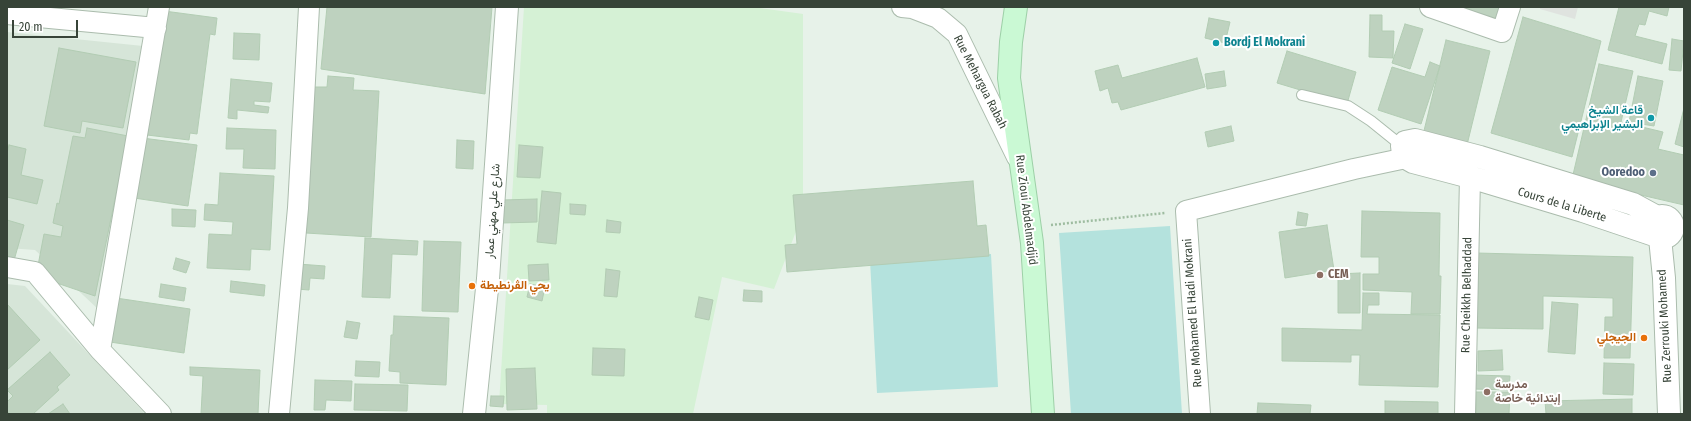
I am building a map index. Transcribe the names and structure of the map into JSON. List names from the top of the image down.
{
  "streets": {
    "main road": ["Rue Zioui Abdelmadjid"],
    "street": [
      "Rue Mehargua Rabah",
      "Cours de la Liberte",
      "شارع علي مهني عمار",
      "Rue Cheikkh Belhaddad",
      "Rue Mohamed El Hadi Mokrani",
      "Rue Zerrouki Mohamed"
    ]
  },
  "crossings": [
    ["Rue Mehargua Rabah", "Rue Zioui Abdelmadjid"],
    ["Cours de la Liberte", "Rue Cheikkh Belhaddad"],
    ["Cours de la Liberte", "Rue Zerrouki Mohamed"]
  ],
  "places": [
    "Bordj El Mokrani",
    "قاعة الشيخ البشير الإبراهيمي",
    "Ooredoo",
    "CEM",
    "يحي الڤرنطيطة",
    "الجيجلي",
    "مدرسة إبتدائية خاصة"
  ],
  "scale_bar": "20 m"
}
